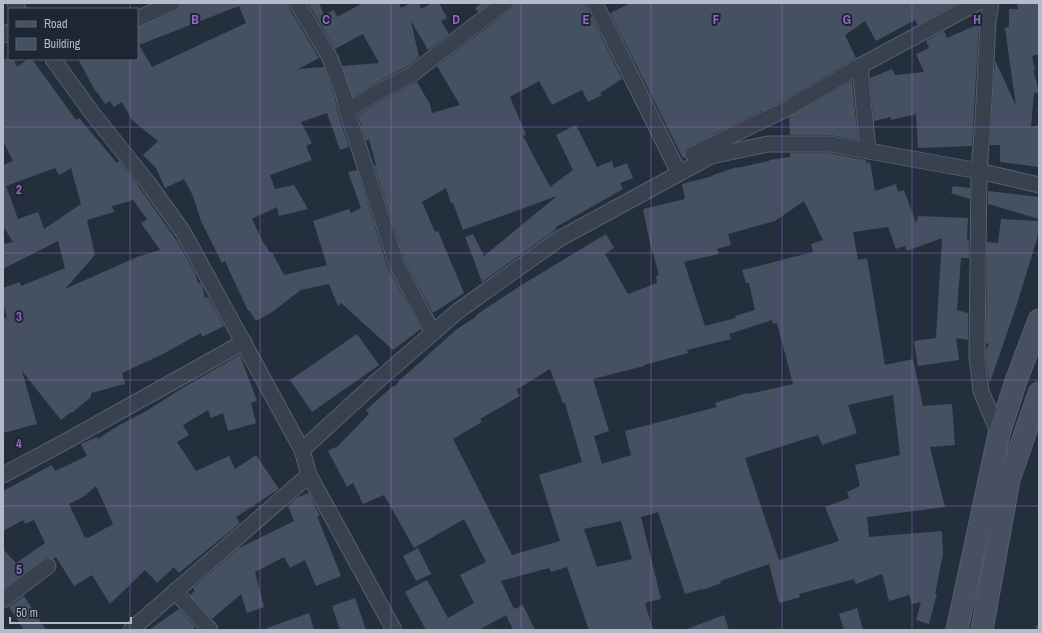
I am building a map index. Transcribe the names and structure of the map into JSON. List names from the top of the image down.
{
  "legend": ["Road", "Building"],
  "scale_bar": "50 m",
  "grid": {
    "columns": [
      "B",
      "C",
      "D",
      "E",
      "F",
      "G",
      "H"
    ],
    "rows": [
      "2",
      "3",
      "4",
      "5"
    ]
  }
}
